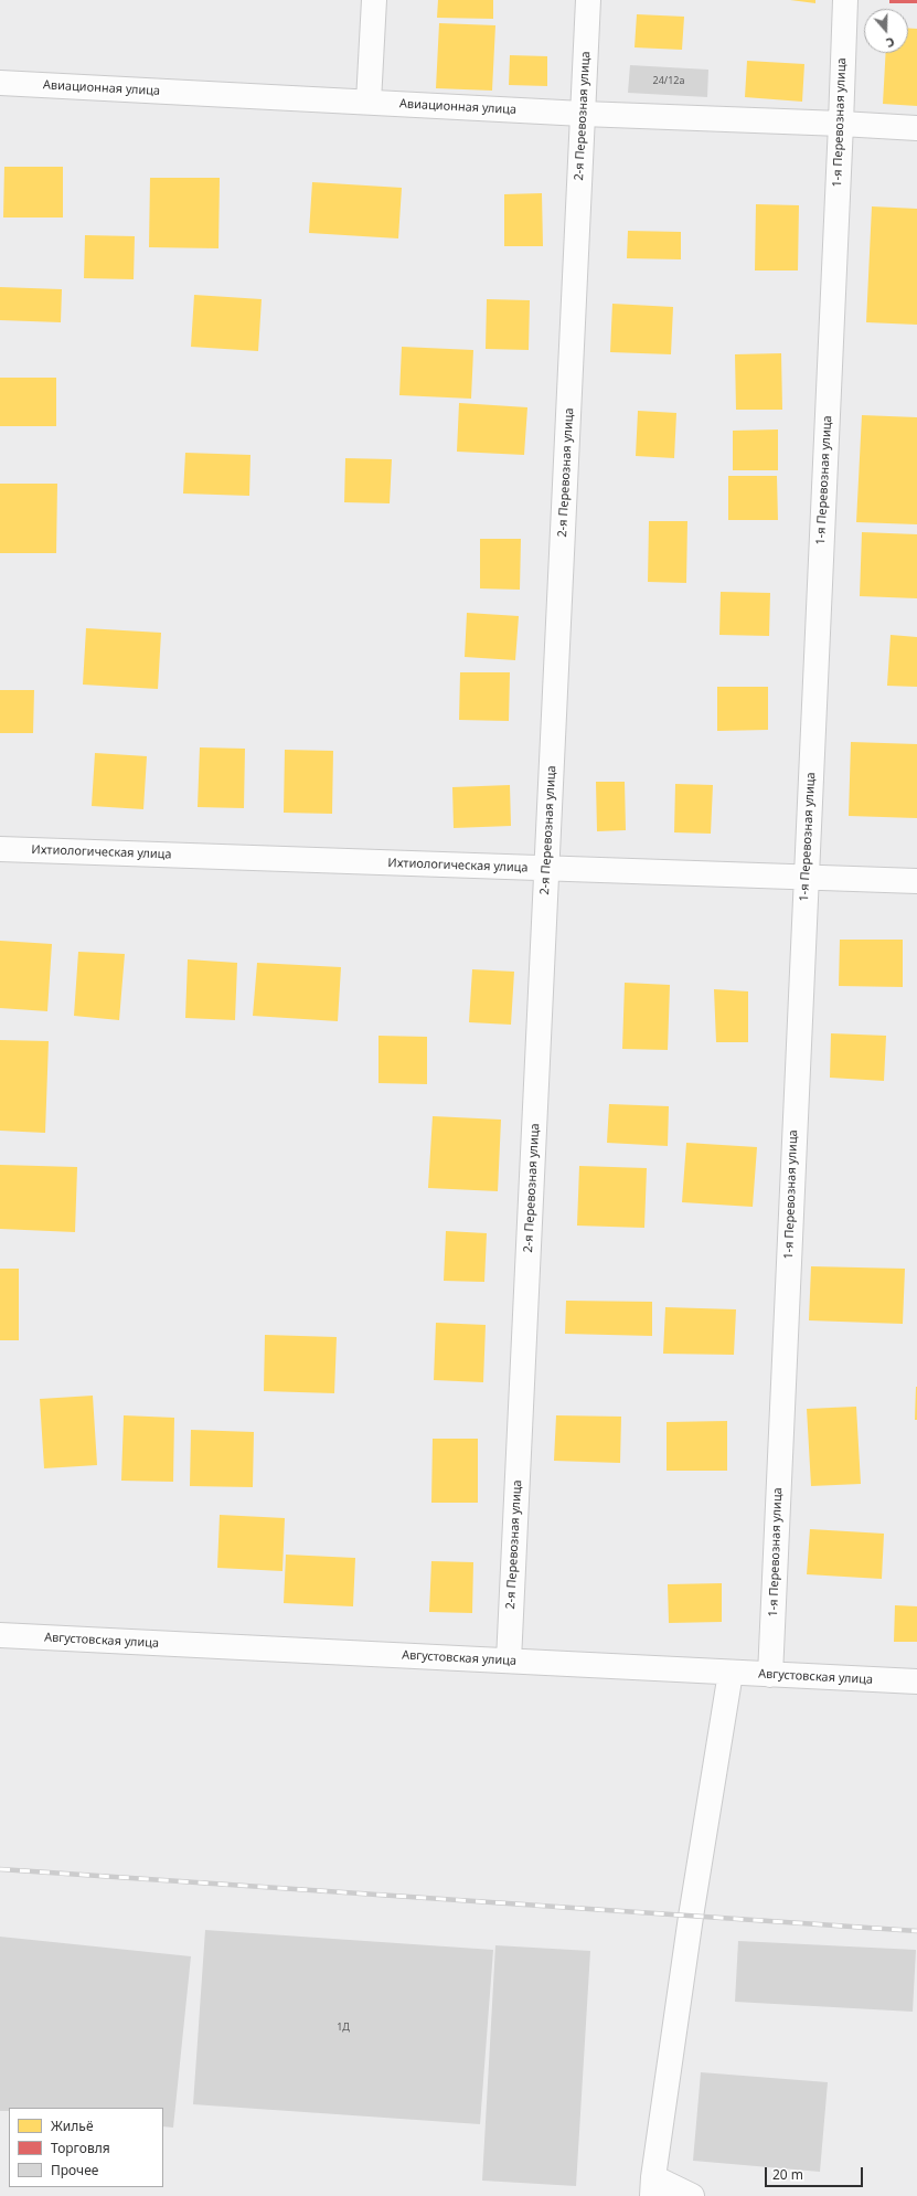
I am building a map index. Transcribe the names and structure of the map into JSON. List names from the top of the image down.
{
  "streets": {
    "street": [
      "Авиационная улица",
      "2-я Перевозная улица",
      "1-я Перевозная улица",
      "Ихтиологическая улица",
      "Августовская улица"
    ]
  },
  "crossings": [
    ["Авиационная улица", "2-я Перевозная улица"],
    ["Авиационная улица", "1-я Перевозная улица"],
    ["2-я Перевозная улица", "Ихтиологическая улица"],
    ["2-я Перевозная улица", "Августовская улица"],
    ["1-я Перевозная улица", "Ихтиологическая улица"],
    ["1-я Перевозная улица", "Августовская улица"]
  ],
  "house_numbers": ["24/12а", "1Д"],
  "legend": ["Жильё", "Торговля", "Прочее"],
  "scale_bar": "20 m",
  "north": "bottom"
}
